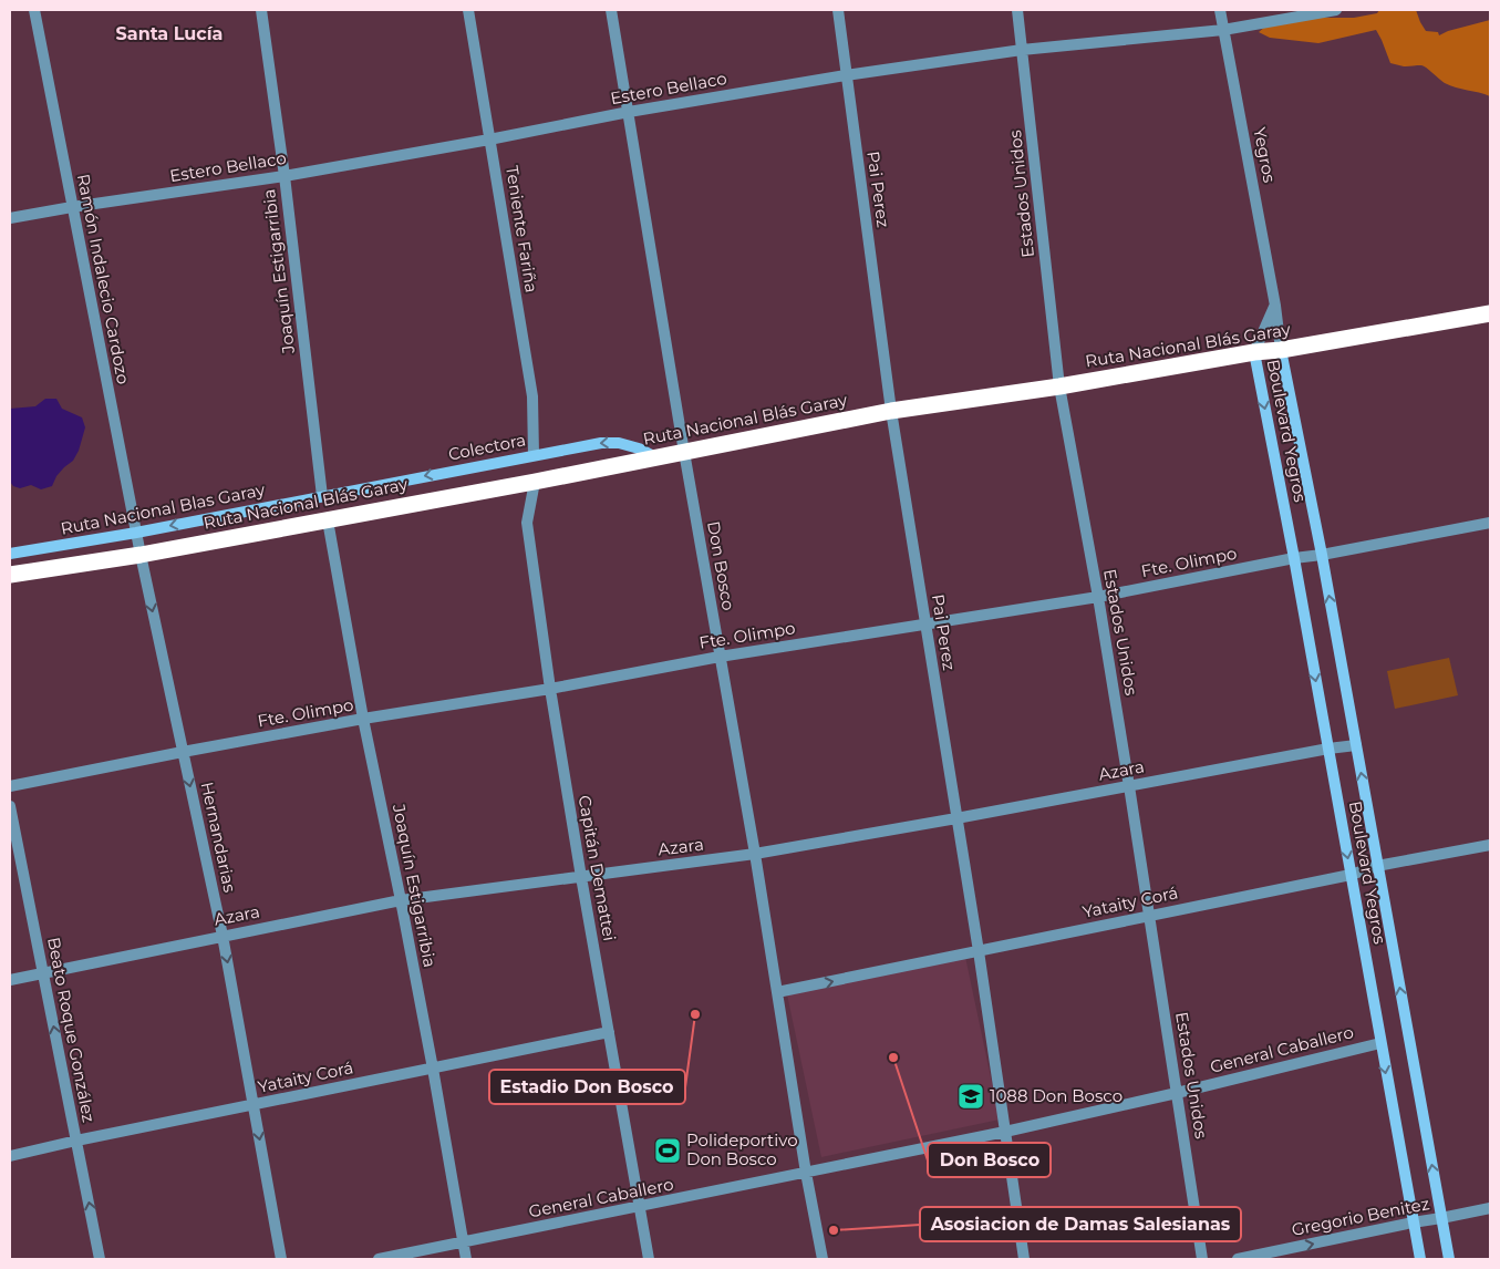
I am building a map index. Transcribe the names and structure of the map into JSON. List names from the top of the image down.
{
  "streets": {
    "highway": ["Ruta Nacional Blás Garay"],
    "main road": ["Boulevard Yegros", "Colectora", "Ruta Nacional Blas Garay"],
    "street": [
      "Estero Bellaco",
      "Yegros",
      "Pai Perez",
      "Estados Unidos",
      "Teniente Fariña",
      "Joaquín Estigarribia",
      "Ramón Indalecio Cardozo",
      "Fte. Olimpo",
      "Don Bosco",
      "Azara",
      "Hernandarias",
      "Capitán Demattei",
      "Yataity Corá",
      "Beato Roque González",
      "General Caballero",
      "Gregorio Benitez"
    ]
  },
  "crossings": [
    ["Estero Bellaco", "Yegros"],
    ["Estero Bellaco", "Pai Perez"],
    ["Estero Bellaco", "Estados Unidos"],
    ["Estero Bellaco", "Teniente Fariña"],
    ["Estero Bellaco", "Joaquín Estigarribia"],
    ["Estero Bellaco", "Ramón Indalecio Cardozo"],
    ["Estero Bellaco", "Don Bosco"],
    ["Yegros", "Boulevard Yegros"],
    ["Pai Perez", "Ruta Nacional Blás Garay"],
    ["Pai Perez", "Fte. Olimpo"],
    ["Pai Perez", "Azara"],
    ["Pai Perez", "Yataity Corá"],
    ["Pai Perez", "General Caballero"],
    ["Estados Unidos", "Ruta Nacional Blás Garay"],
    ["Estados Unidos", "Fte. Olimpo"],
    ["Estados Unidos", "Azara"],
    ["Estados Unidos", "Yataity Corá"],
    ["Estados Unidos", "General Caballero"],
    ["Teniente Fariña", "Colectora"],
    ["Joaquín Estigarribia", "Ruta Nacional Blás Garay"],
    ["Joaquín Estigarribia", "Colectora"],
    ["Joaquín Estigarribia", "Ruta Nacional Blas Garay"],
    ["Joaquín Estigarribia", "Fte. Olimpo"],
    ["Joaquín Estigarribia", "Azara"],
    ["Joaquín Estigarribia", "Yataity Corá"],
    ["Joaquín Estigarribia", "General Caballero"],
    ["Ramón Indalecio Cardozo", "Ruta Nacional Blás Garay"],
    ["Ramón Indalecio Cardozo", "Ruta Nacional Blas Garay"],
    ["Ramón Indalecio Cardozo", "Hernandarias"],
    ["Ruta Nacional Blás Garay", "Boulevard Yegros"],
    ["Ruta Nacional Blás Garay", "Colectora"],
    ["Ruta Nacional Blás Garay", "Don Bosco"],
    ["Ruta Nacional Blás Garay", "Hernandarias"],
    ["Ruta Nacional Blás Garay", "Capitán Demattei"],
    ["Boulevard Yegros", "Fte. Olimpo"],
    ["Boulevard Yegros", "Azara"],
    ["Boulevard Yegros", "Yataity Corá"],
    ["Boulevard Yegros", "General Caballero"],
    ["Boulevard Yegros", "Gregorio Benitez"],
    ["Colectora", "Ruta Nacional Blas Garay"],
    ["Fte. Olimpo", "Don Bosco"],
    ["Fte. Olimpo", "Hernandarias"],
    ["Fte. Olimpo", "Capitán Demattei"],
    ["Don Bosco", "Azara"],
    ["Don Bosco", "Yataity Corá"],
    ["Don Bosco", "General Caballero"],
    ["Azara", "Hernandarias"],
    ["Azara", "Capitán Demattei"],
    ["Azara", "Beato Roque González"],
    ["Hernandarias", "Yataity Corá"],
    ["Capitán Demattei", "Yataity Corá"],
    ["Capitán Demattei", "General Caballero"],
    ["Yataity Corá", "Beato Roque González"]
  ],
  "one_way": [
    "Colectora",
    "Ruta Nacional Blas Garay",
    "Hernandarias",
    "Beato Roque González",
    "Gregorio Benitez"
  ],
  "districts": ["Santa Lucía"],
  "places": {
    "other": ["Estadio Don Bosco", "Don Bosco", "Asosiacion de Damas Salesianas"],
    "school or university": ["1088 Don Bosco"],
    "sports": ["Polideportivo Don Bosco"]
  }
}
